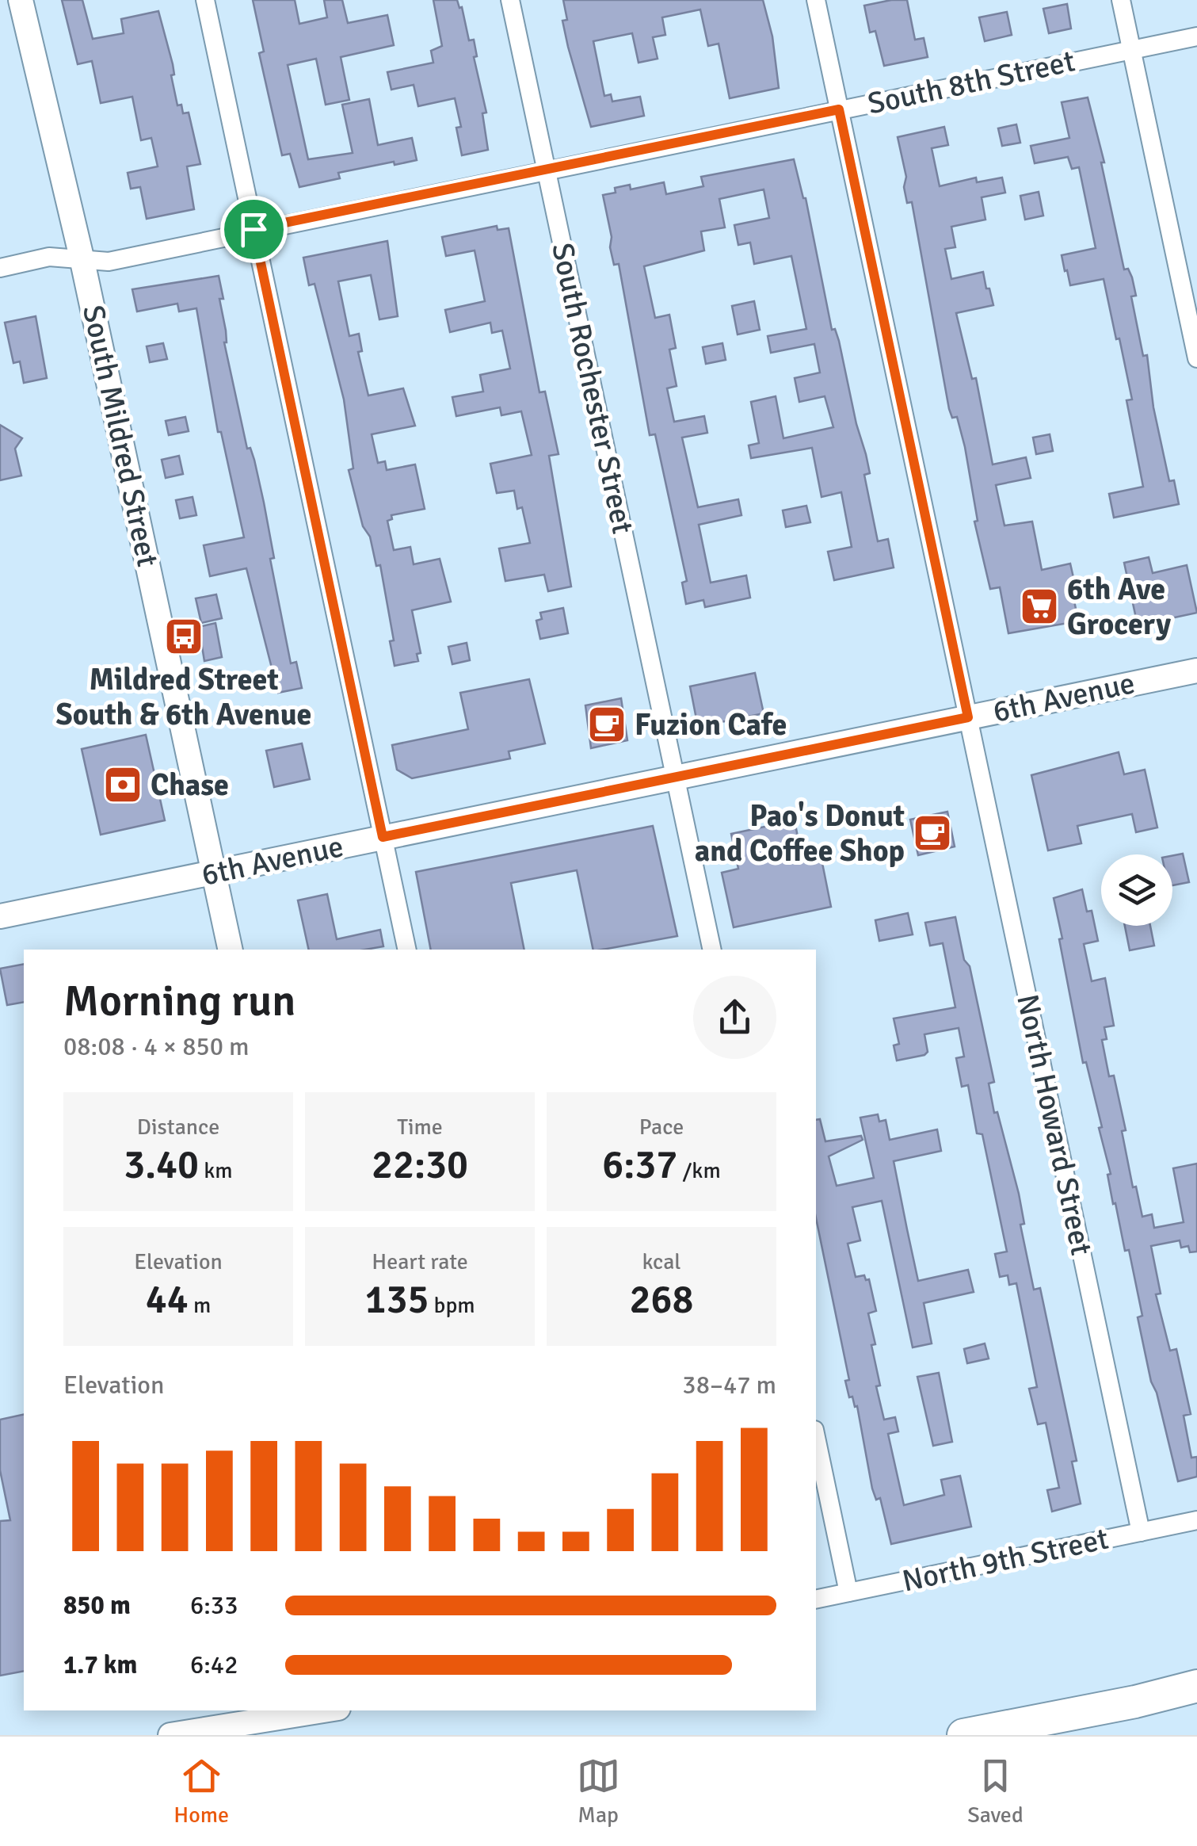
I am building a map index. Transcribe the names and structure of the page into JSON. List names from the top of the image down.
{
  "streets": {
    "main road": ["South Mildred Street", "6th Avenue"],
    "street": [
      "South 8th Street",
      "South Rochester Street",
      "North Howard Street",
      "North 9th Street"
    ]
  },
  "crossings": [
    ["South 8th Street", "South Rochester Street"],
    ["South 8th Street", "South Mildred Street"],
    ["South 8th Street", "North Howard Street"],
    ["South Rochester Street", "6th Avenue"],
    ["South Mildred Street", "6th Avenue"],
    ["6th Avenue", "North Howard Street"],
    ["North Howard Street", "North 9th Street"]
  ],
  "places": {
    "supermarket": ["6th Ave Grocery"],
    "bus stop": ["Mildred Street South & 6th Avenue"],
    "cafe": ["Fuzion Cafe", "Pao's Donut and Coffee Shop"],
    "bank": ["Chase"]
  },
  "page": {
    "heading": ["Morning run", "08:08 · 4 × 850 m"],
    "stats": [
      ["Distance", "3.40 km"],
      ["Time", "22:30"],
      ["Pace", "6:37 /km"],
      ["Elevation", "44 m"],
      ["Heart rate", "135 bpm"],
      ["kcal", "268"]
    ],
    "chart": ["Elevation", "38–47 m"],
    "list": [
      {
        "name": "850 m",
        "note": "6:33"
      },
      {
        "name": "1.7 km",
        "note": "6:42"
      }
    ],
    "tabs": ["Home", "Map", "Saved"]
  }
}
